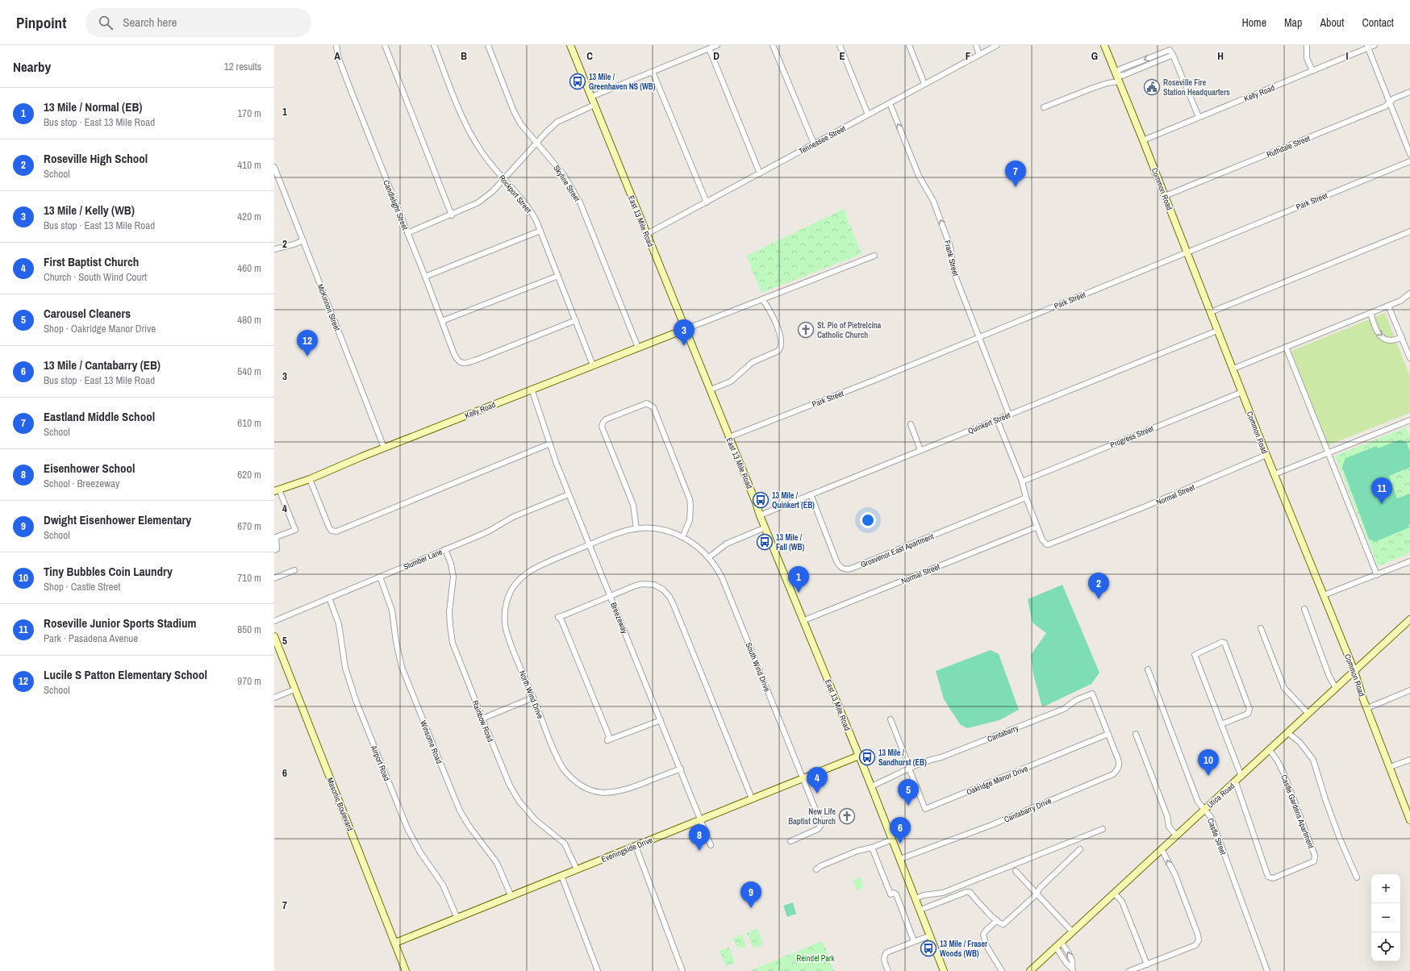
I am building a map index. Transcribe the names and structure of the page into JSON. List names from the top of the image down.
{
  "streets": {
    "street": [
      "Kelly Road",
      "Tennessee Street",
      "Ruthdale Street",
      "Skyline Street",
      "Common Road",
      "Rockport Street",
      "Park Street",
      "Candlelight Street",
      "East 13 Mile Road",
      "Frank Street",
      "McKinnon Street",
      "Quinkert Street",
      "Progress Street",
      "Normal Street",
      "Grosvenor East Apartment",
      "Slumber Lane",
      "Breezeway",
      "South Wind Drive",
      "North Wind Drive",
      "Rainbow Road",
      "Cantabarry",
      "Winsome Road",
      "Airport Road",
      "Oakridge Manor Drive",
      "Utica Road",
      "Masonic Boulevard",
      "Cantabarry Drive",
      "Castle Gardens Apartment",
      "Castle Street",
      "Eveningside Drive"
    ]
  },
  "crossings": [
    ["Kelly Road", "Skyline Street"],
    ["Kelly Road", "Common Road"],
    ["Kelly Road", "Rockport Street"],
    ["Kelly Road", "East 13 Mile Road"],
    ["Kelly Road", "McKinnon Street"],
    ["Kelly Road", "Breezeway"],
    ["Tennessee Street", "East 13 Mile Road"],
    ["Tennessee Street", "Frank Street"],
    ["Ruthdale Street", "Common Road"],
    ["Common Road", "Park Street"],
    ["Common Road", "Quinkert Street"],
    ["Common Road", "Progress Street"],
    ["Common Road", "Normal Street"],
    ["Common Road", "Utica Road"],
    ["Rockport Street", "Candlelight Street"],
    ["Park Street", "East 13 Mile Road"],
    ["Park Street", "Frank Street"],
    ["East 13 Mile Road", "Quinkert Street"],
    ["East 13 Mile Road", "Normal Street"],
    ["East 13 Mile Road", "Cantabarry"],
    ["East 13 Mile Road", "Cantabarry Drive"],
    ["East 13 Mile Road", "Eveningside Drive"],
    ["Frank Street", "Quinkert Street"],
    ["Quinkert Street", "Grosvenor East Apartment"],
    ["Slumber Lane", "Breezeway"],
    ["Slumber Lane", "Rainbow Road"],
    ["Slumber Lane", "Winsome Road"],
    ["Slumber Lane", "Airport Road"],
    ["Breezeway", "South Wind Drive"],
    ["Breezeway", "North Wind Drive"],
    ["Breezeway", "Eveningside Drive"],
    ["South Wind Drive", "North Wind Drive"],
    ["South Wind Drive", "Eveningside Drive"],
    ["Rainbow Road", "Eveningside Drive"],
    ["Cantabarry", "Oakridge Manor Drive"],
    ["Cantabarry", "Cantabarry Drive"],
    ["Winsome Road", "Eveningside Drive"],
    ["Airport Road", "Eveningside Drive"],
    ["Oakridge Manor Drive", "Cantabarry Drive"],
    ["Utica Road", "Castle Gardens Apartment"],
    ["Utica Road", "Castle Street"],
    ["Masonic Boulevard", "Eveningside Drive"]
  ],
  "one_way": ["Frank Street"],
  "parks": ["Reindel Park"],
  "places": {
    "bus stop": [
      "13 Mile / Greenhaven NS (WB)",
      "13 Mile / Quinkert (EB)",
      "13 Mile / Fall (WB)",
      "13 Mile / Sandhurst (EB)",
      "13 Mile / Fraser Woods (WB)"
    ],
    "public building": ["Roseville Fire Station Headquarters"],
    "church": ["St. Pio of Pietrelcina Catholic Church", "New Life Baptist Church"]
  },
  "page": {
    "header": "Pinpoint",
    "search": "Search here",
    "nav": [
      "Home",
      "Map",
      "About",
      "Contact"
    ],
    "heading": ["Nearby", "12 results"],
    "list": [
      {
        "mark": "1",
        "name": "13 Mile / Normal (EB)",
        "note": "Bus stop · East 13 Mile Road",
        "value": "170 m"
      },
      {
        "mark": "2",
        "name": "Roseville High School",
        "note": "School",
        "value": "410 m"
      },
      {
        "mark": "3",
        "name": "13 Mile / Kelly (WB)",
        "note": "Bus stop · East 13 Mile Road",
        "value": "420 m"
      },
      {
        "mark": "4",
        "name": "First Baptist Church",
        "note": "Church · South Wind Court",
        "value": "460 m"
      },
      {
        "mark": "5",
        "name": "Carousel Cleaners",
        "note": "Shop · Oakridge Manor Drive",
        "value": "480 m"
      },
      {
        "mark": "6",
        "name": "13 Mile / Cantabarry (EB)",
        "note": "Bus stop · East 13 Mile Road",
        "value": "540 m"
      },
      {
        "mark": "7",
        "name": "Eastland Middle School",
        "note": "School",
        "value": "610 m"
      },
      {
        "mark": "8",
        "name": "Eisenhower School",
        "note": "School · Breezeway",
        "value": "620 m"
      },
      {
        "mark": "9",
        "name": "Dwight Eisenhower Elementary",
        "note": "School",
        "value": "670 m"
      },
      {
        "mark": "10",
        "name": "Tiny Bubbles Coin Laundry",
        "note": "Shop · Castle Street",
        "value": "710 m"
      },
      {
        "mark": "11",
        "name": "Roseville Junior Sports Stadium",
        "note": "Park · Pasadena Avenue",
        "value": "850 m"
      },
      {
        "mark": "12",
        "name": "Lucile S Patton Elementary School",
        "note": "School",
        "value": "970 m"
      }
    ],
    "pins": [
      "7",
      "3",
      "12",
      "11",
      "1",
      "2",
      "10",
      "4",
      "5",
      "6",
      "8",
      "9"
    ],
    "map_buttons": ["+", "−"]
  },
  "grid": {
    "columns": [
      "A",
      "B",
      "C",
      "D",
      "E",
      "F",
      "G",
      "H",
      "I"
    ],
    "rows": [
      "1",
      "2",
      "3",
      "4",
      "5",
      "6",
      "7"
    ]
  }
}
